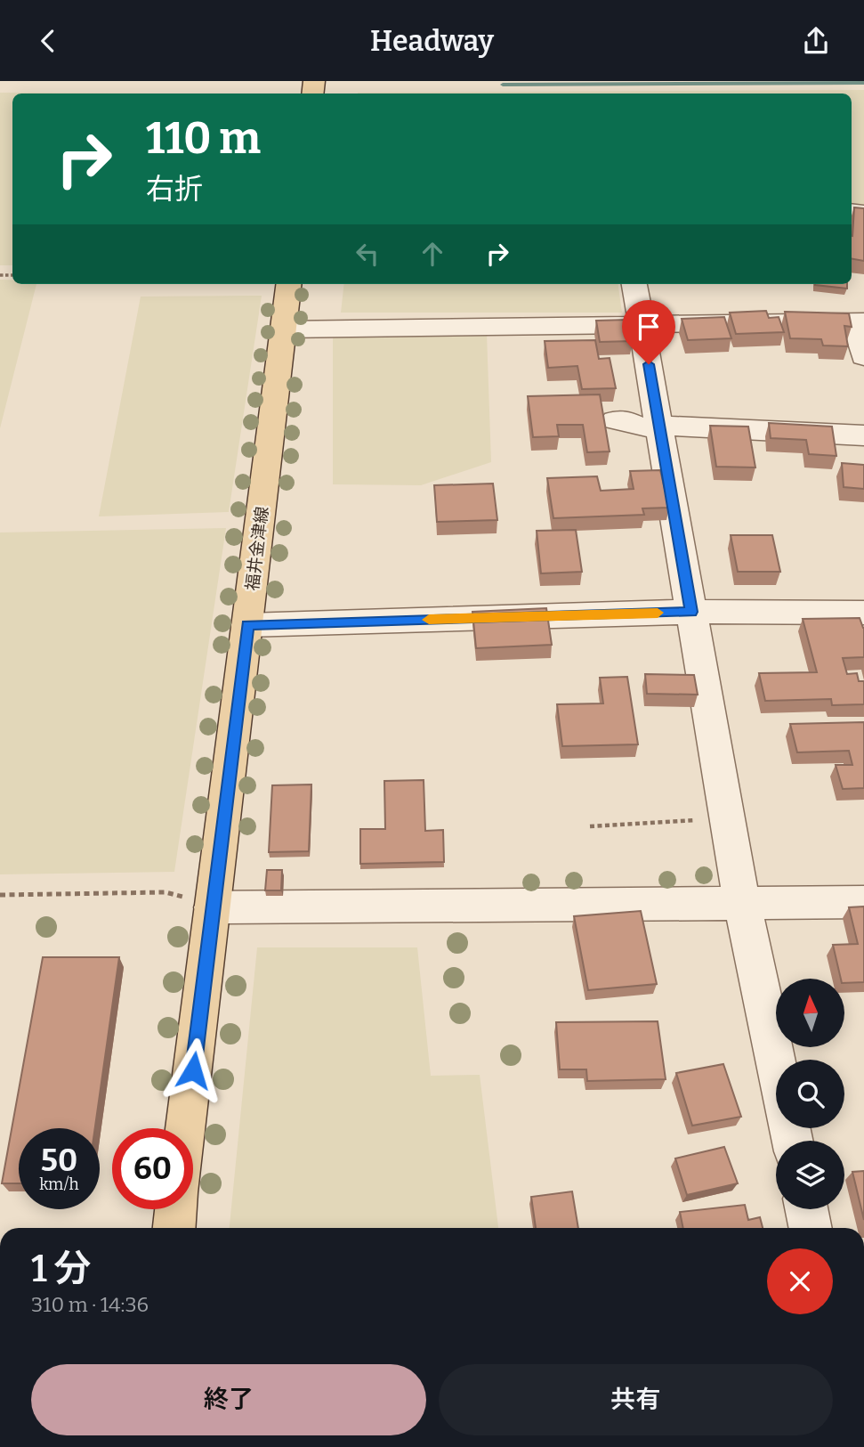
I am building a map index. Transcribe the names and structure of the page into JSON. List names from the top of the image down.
{
  "streets": {
    "main road": ["福井金津線"]
  },
  "north": "top",
  "page": {
    "header": "Headway",
    "turn": ["110 m", "右折"],
    "speed": "50 km/h",
    "limit": "60",
    "heading": ["1 分", "310 m · 14:36"],
    "buttons": ["終了", "共有"]
  }
}
